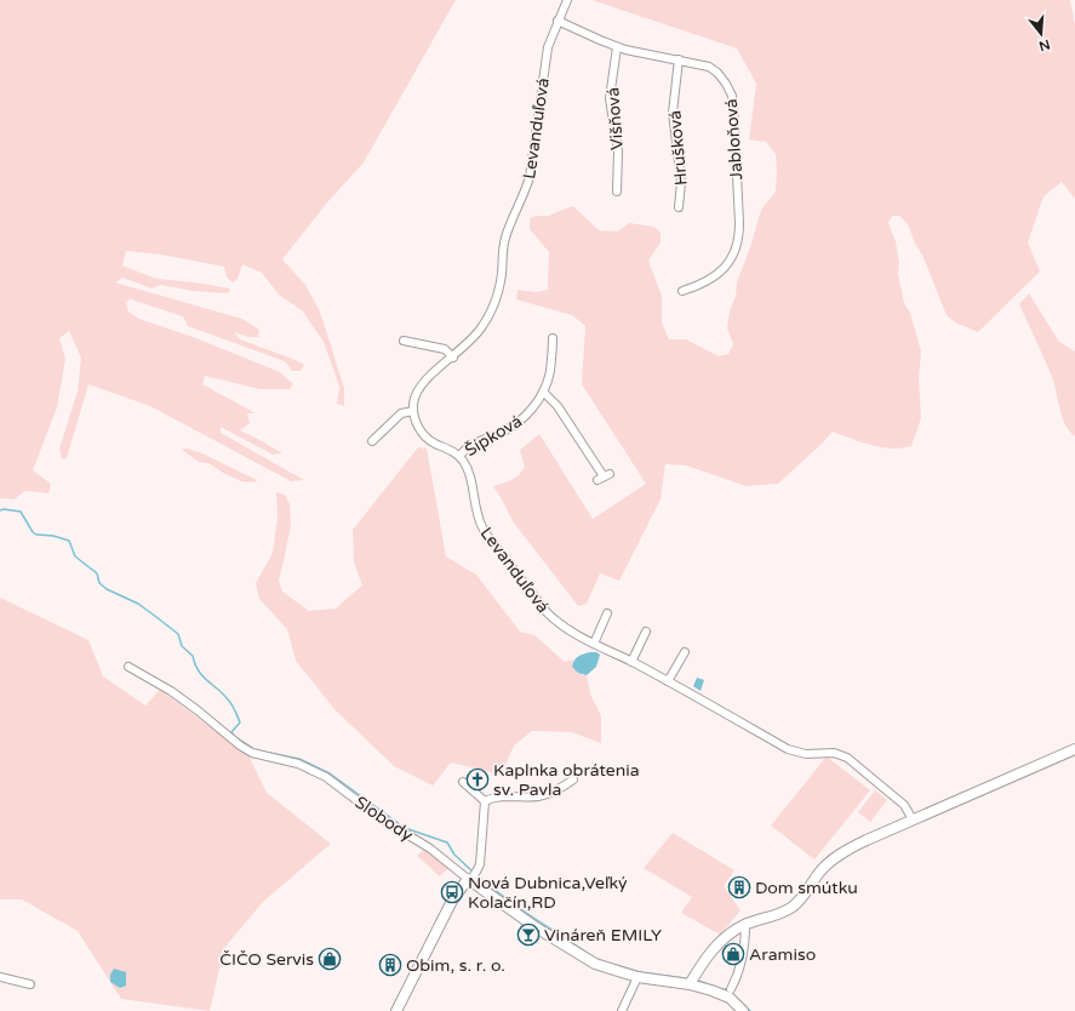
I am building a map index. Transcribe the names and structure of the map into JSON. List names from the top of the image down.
{
  "streets": {
    "street": [
      "Višňová",
      "Levanduľová",
      "Jabloňová",
      "Hrušková",
      "Šípková",
      "Slobody"
    ]
  },
  "crossings": [
    ["Višňová", "Jabloňová"],
    ["Levanduľová", "Jabloňová"],
    ["Levanduľová", "Šípková"],
    ["Jabloňová", "Hrušková"]
  ],
  "places": {
    "church": ["Kaplnka obrátenia sv. Pavla"],
    "building": ["Dom smútku", "Obim, s. r. o."],
    "bus stop": ["Nová Dubnica,Veľký Kolačín,RD"],
    "bar": ["Vináreň EMILY"],
    "shop": ["Aramiso", "ČIČO Servis"]
  },
  "north": "bottom"
}
